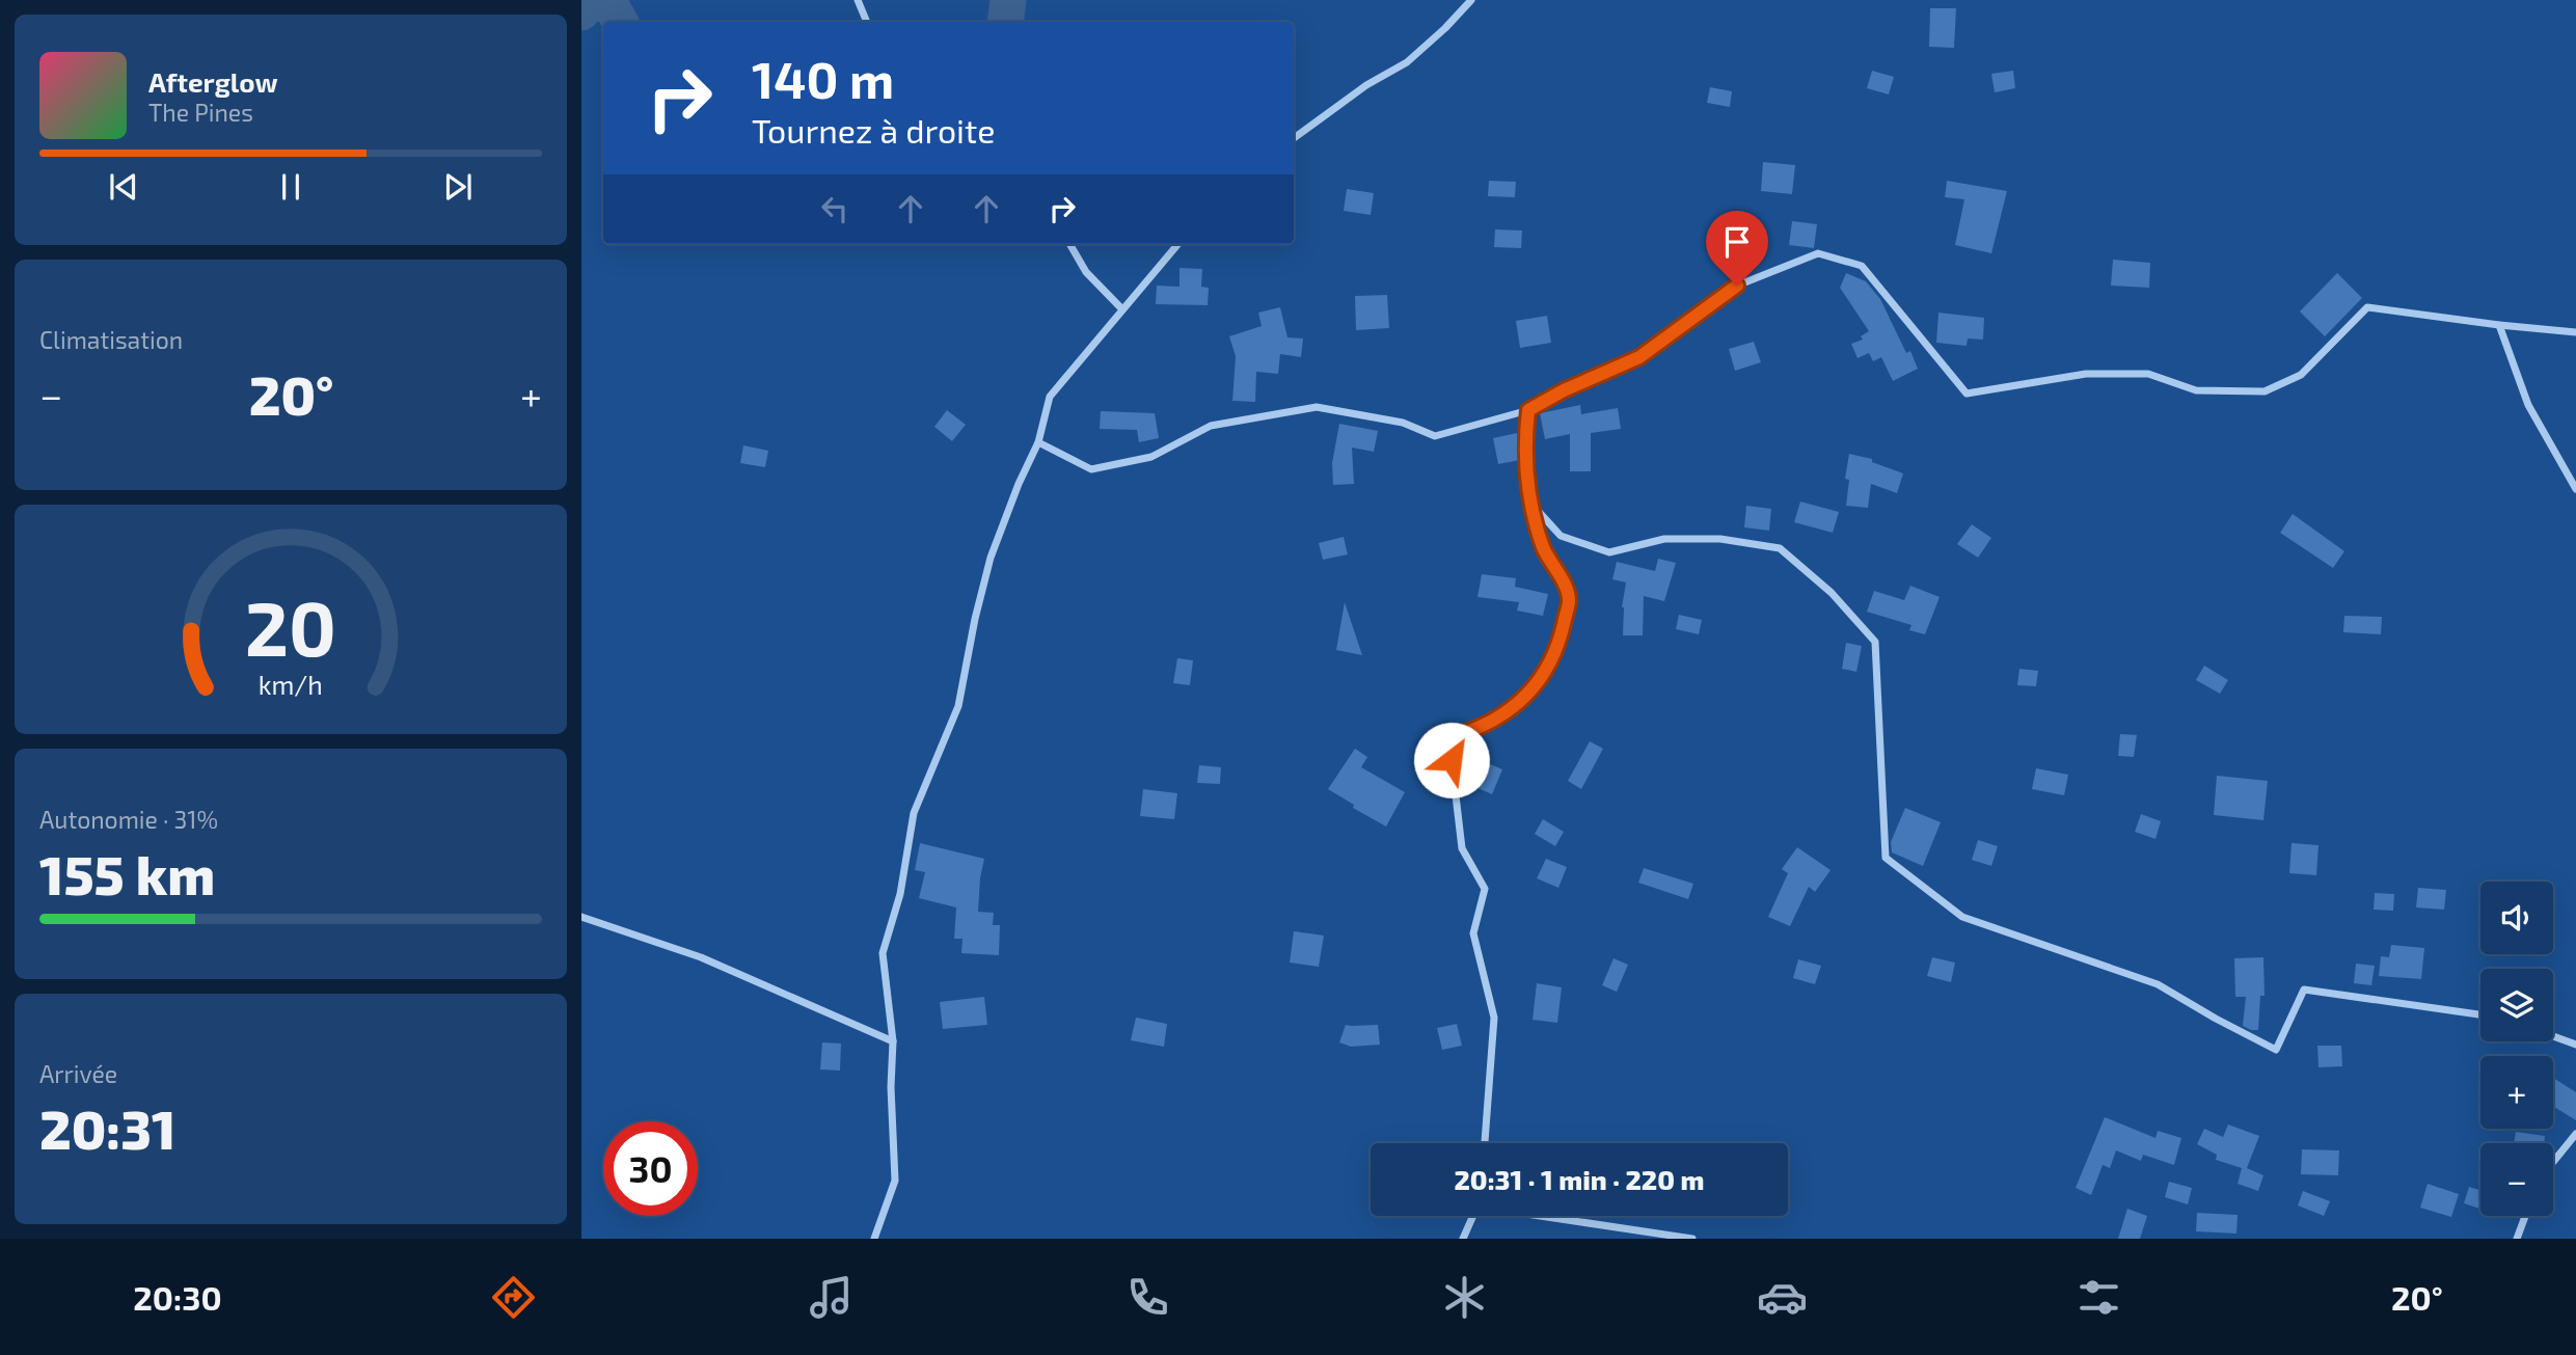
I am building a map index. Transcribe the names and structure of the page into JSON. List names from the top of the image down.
{
  "page": {
    "turn": ["140 m", "Tournez à droite"],
    "song": ["Afterglow", "The Pines"],
    "tile": [
      "Climatisation",
      ["Autonomie · 31%", "155 km"],
      ["Arrivée", "20:31"]
    ],
    "heat": ["−", "20°", "+"],
    "map_buttons": ["+", "−"],
    "limit": "30",
    "trip": "20:31 · 1 min · 220 m",
    "tabs": ["20:30", "20°"],
    "gauge": ["20", "km/h"]
  }
}
